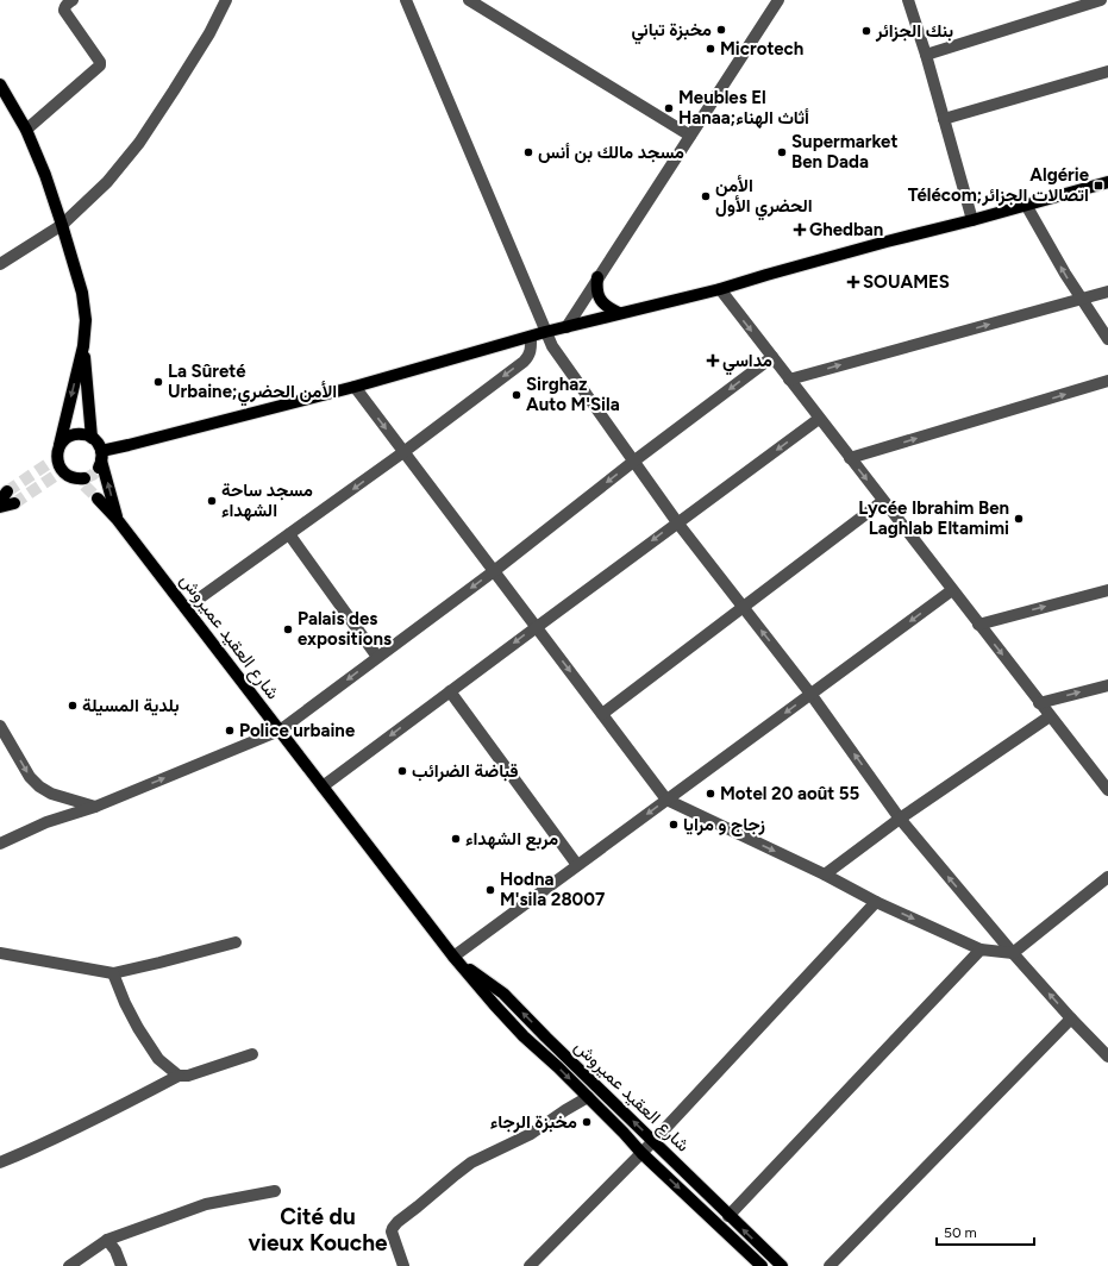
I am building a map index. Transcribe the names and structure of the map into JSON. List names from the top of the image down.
{
  "streets": {
    "main road": ["شارع العقيد عميروش"]
  },
  "districts": ["Cité du vieux Kouche"],
  "places": {
    "other": [
      "مخبزة تباني",
      "بنك الجزائر",
      "Microtech",
      "Meubles El Hanaa;أثاث الهناء",
      "مسجد مالك بن أنس",
      "Supermarket Ben Dada",
      "الأمن الحضري الأول",
      "La Sûreté Urbaine;الأمن الحضري",
      "Sirghaz Auto M'Sila",
      "مسجد ساحة الشهداء",
      "Lycée Ibrahim Ben Laghlab Eltamimi",
      "Palais des expositions",
      "بلدية المسيلة",
      "Police urbaine",
      "قباضة الضرائب",
      "Motel 20 août 55",
      "زجاج و مرايا",
      "مربع الشهداء",
      "Hodna M'sila 28007",
      "مخبزة الرجاء"
    ],
    "transit": ["Algérie Télécom;اتصالات الجزائر"],
    "health": ["Ghedban", "SOUAMES", "مداسي"]
  },
  "scale_bar": "50 m"
}
